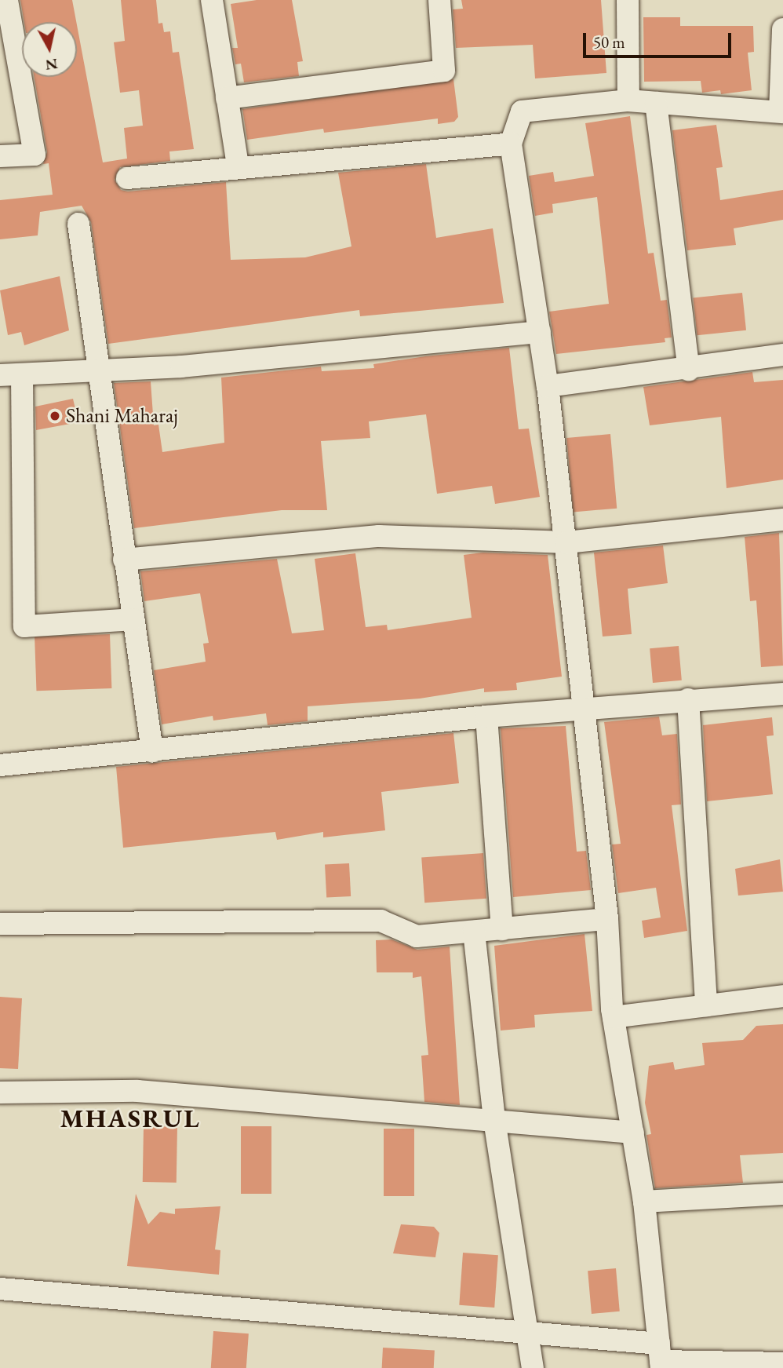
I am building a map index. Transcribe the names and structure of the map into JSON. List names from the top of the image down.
{
  "districts": ["MHASRUL"],
  "places": ["Shani Maharaj"],
  "scale_bar": "50 m",
  "north": "bottom"
}
